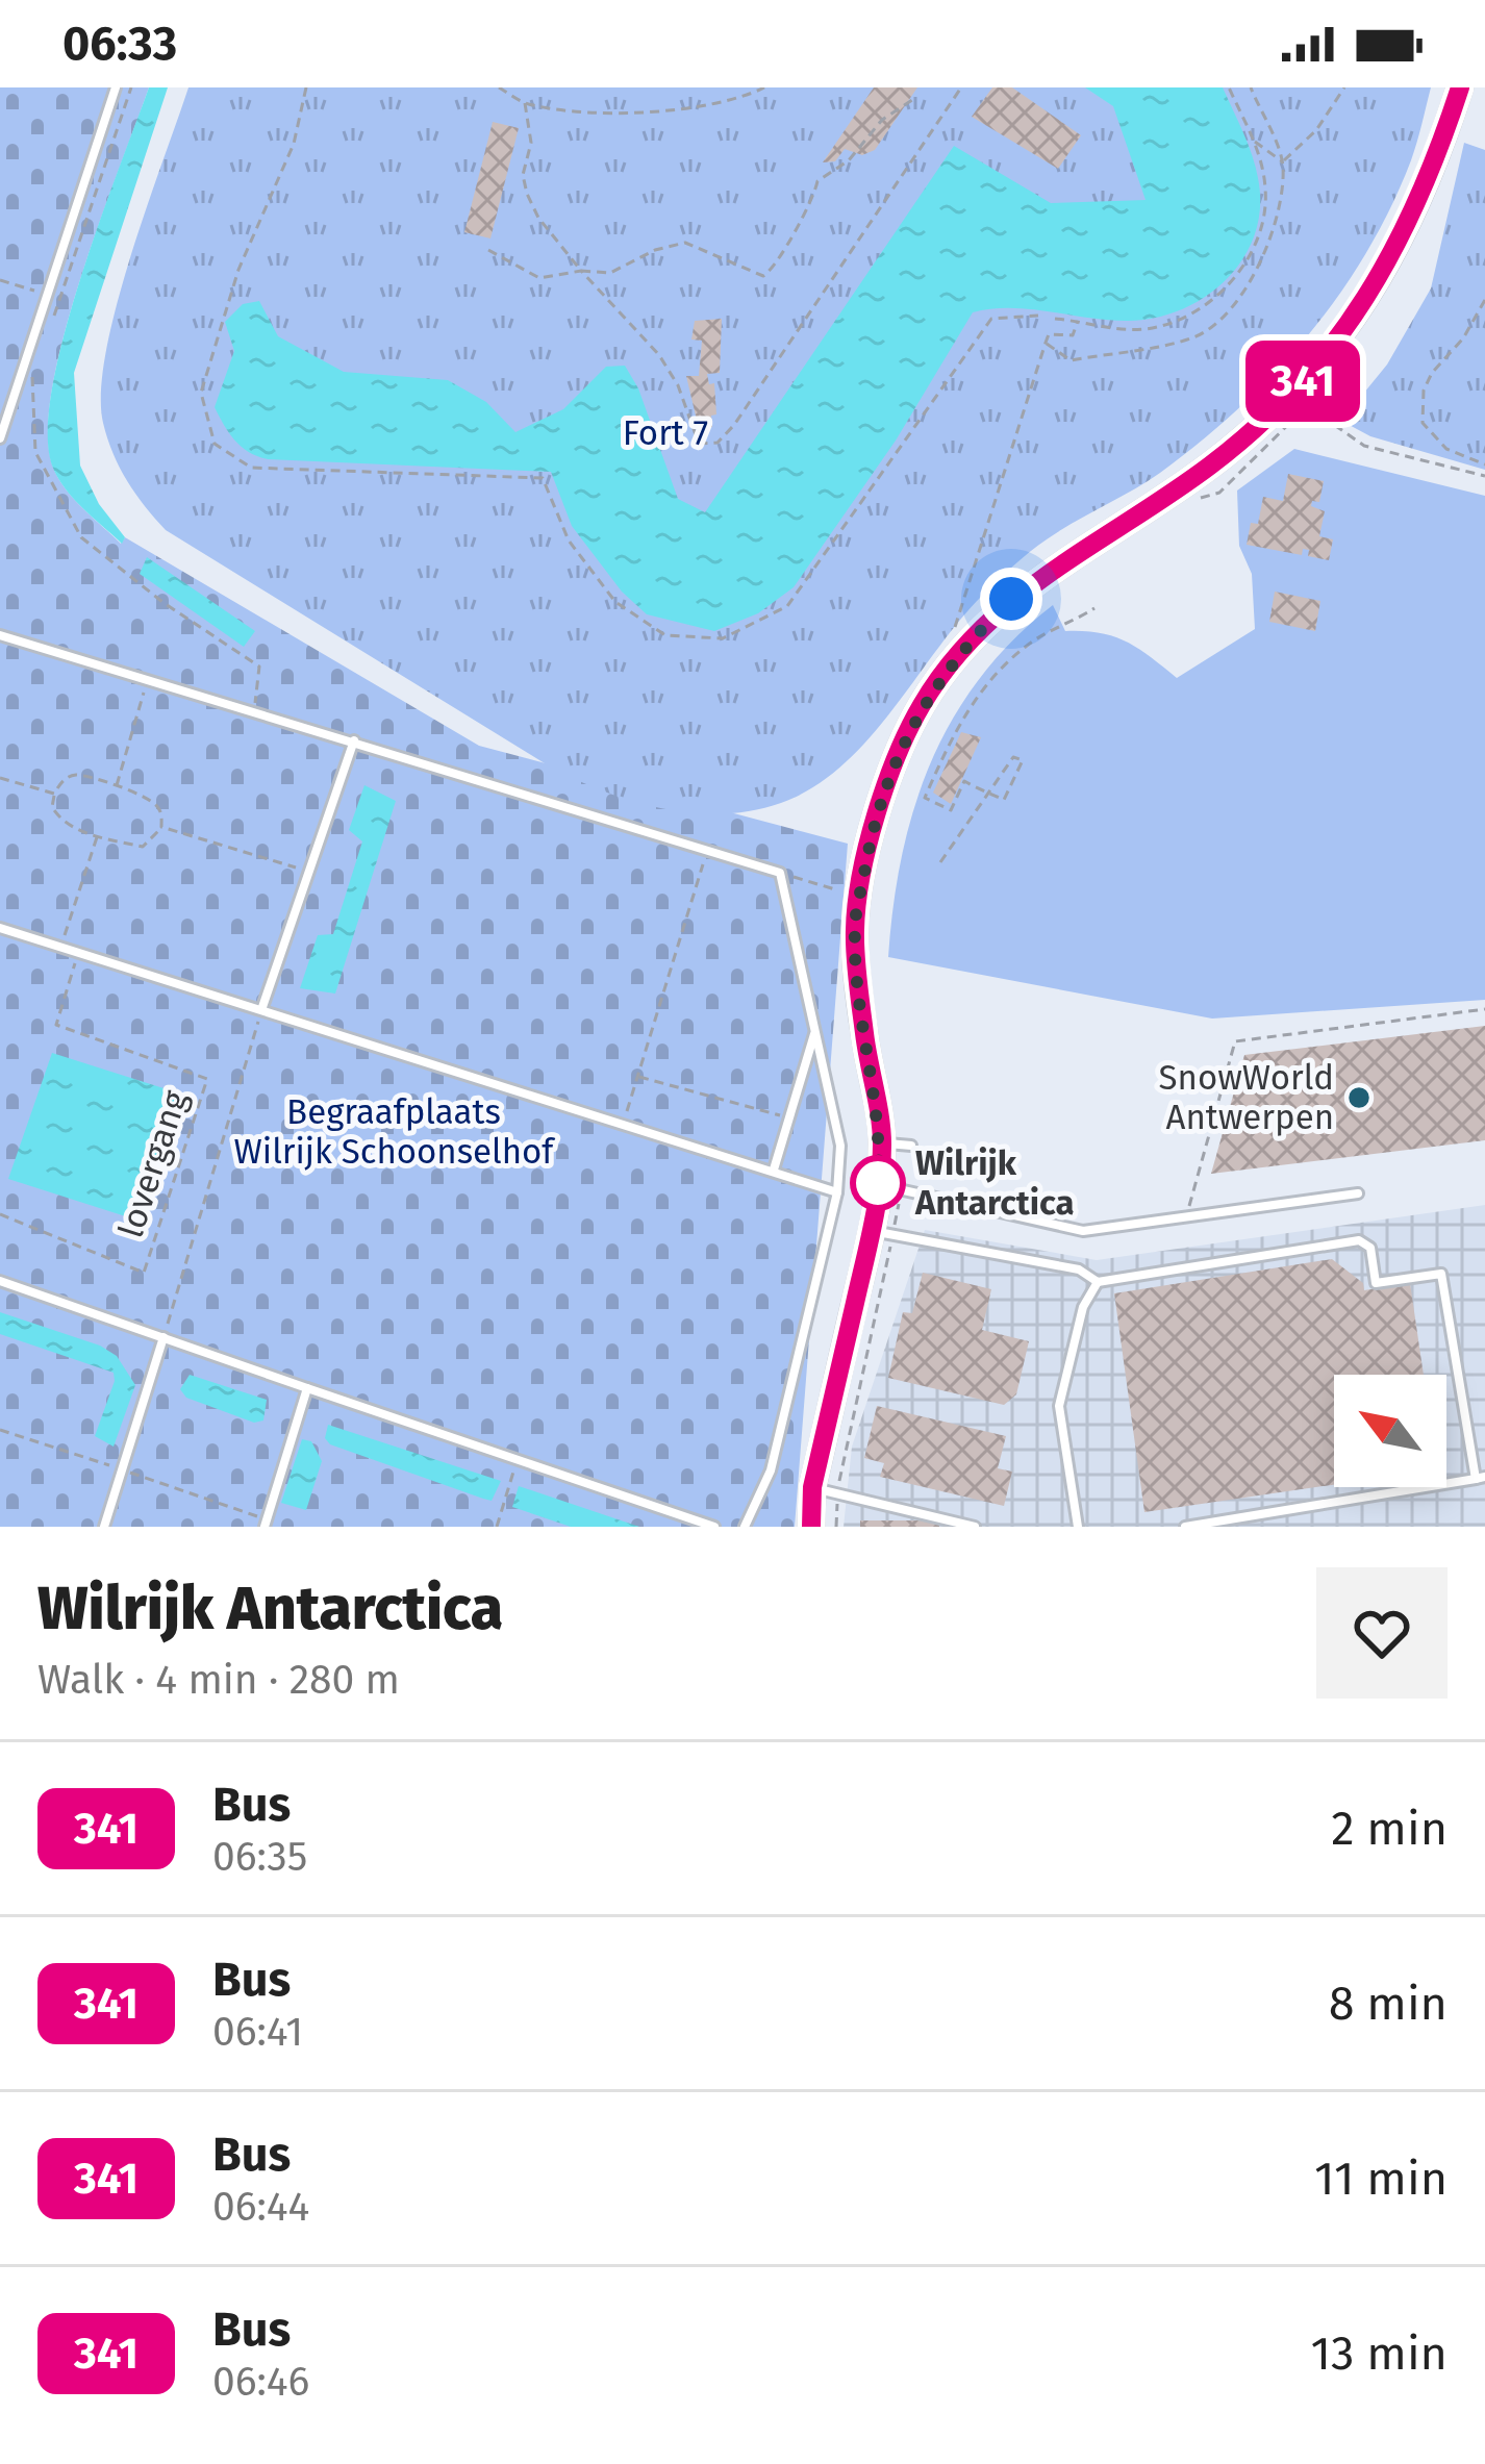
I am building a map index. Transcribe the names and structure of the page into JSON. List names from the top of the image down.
{
  "streets": {
    "path": ["lovergang"]
  },
  "parks": ["Fort 7", "Begraafplaats Wilrijk Schoonselhof"],
  "places": ["SnowWorld Antwerpen", "Wilrijk Antarctica"],
  "lines": ["bus line 341"],
  "north": "top left",
  "page": {
    "status": "06:33",
    "on_map": "341",
    "heading": ["Wilrijk Antarctica", "Walk · 4 min · 280 m"],
    "list": [
      {
        "mark": "341",
        "name": "Bus",
        "note": "06:35",
        "value": "2 min"
      },
      {
        "mark": "341",
        "name": "Bus",
        "note": "06:41",
        "value": "8 min"
      },
      {
        "mark": "341",
        "name": "Bus",
        "note": "06:44",
        "value": "11 min"
      },
      {
        "mark": "341",
        "name": "Bus",
        "note": "06:46",
        "value": "13 min"
      }
    ]
  }
}
